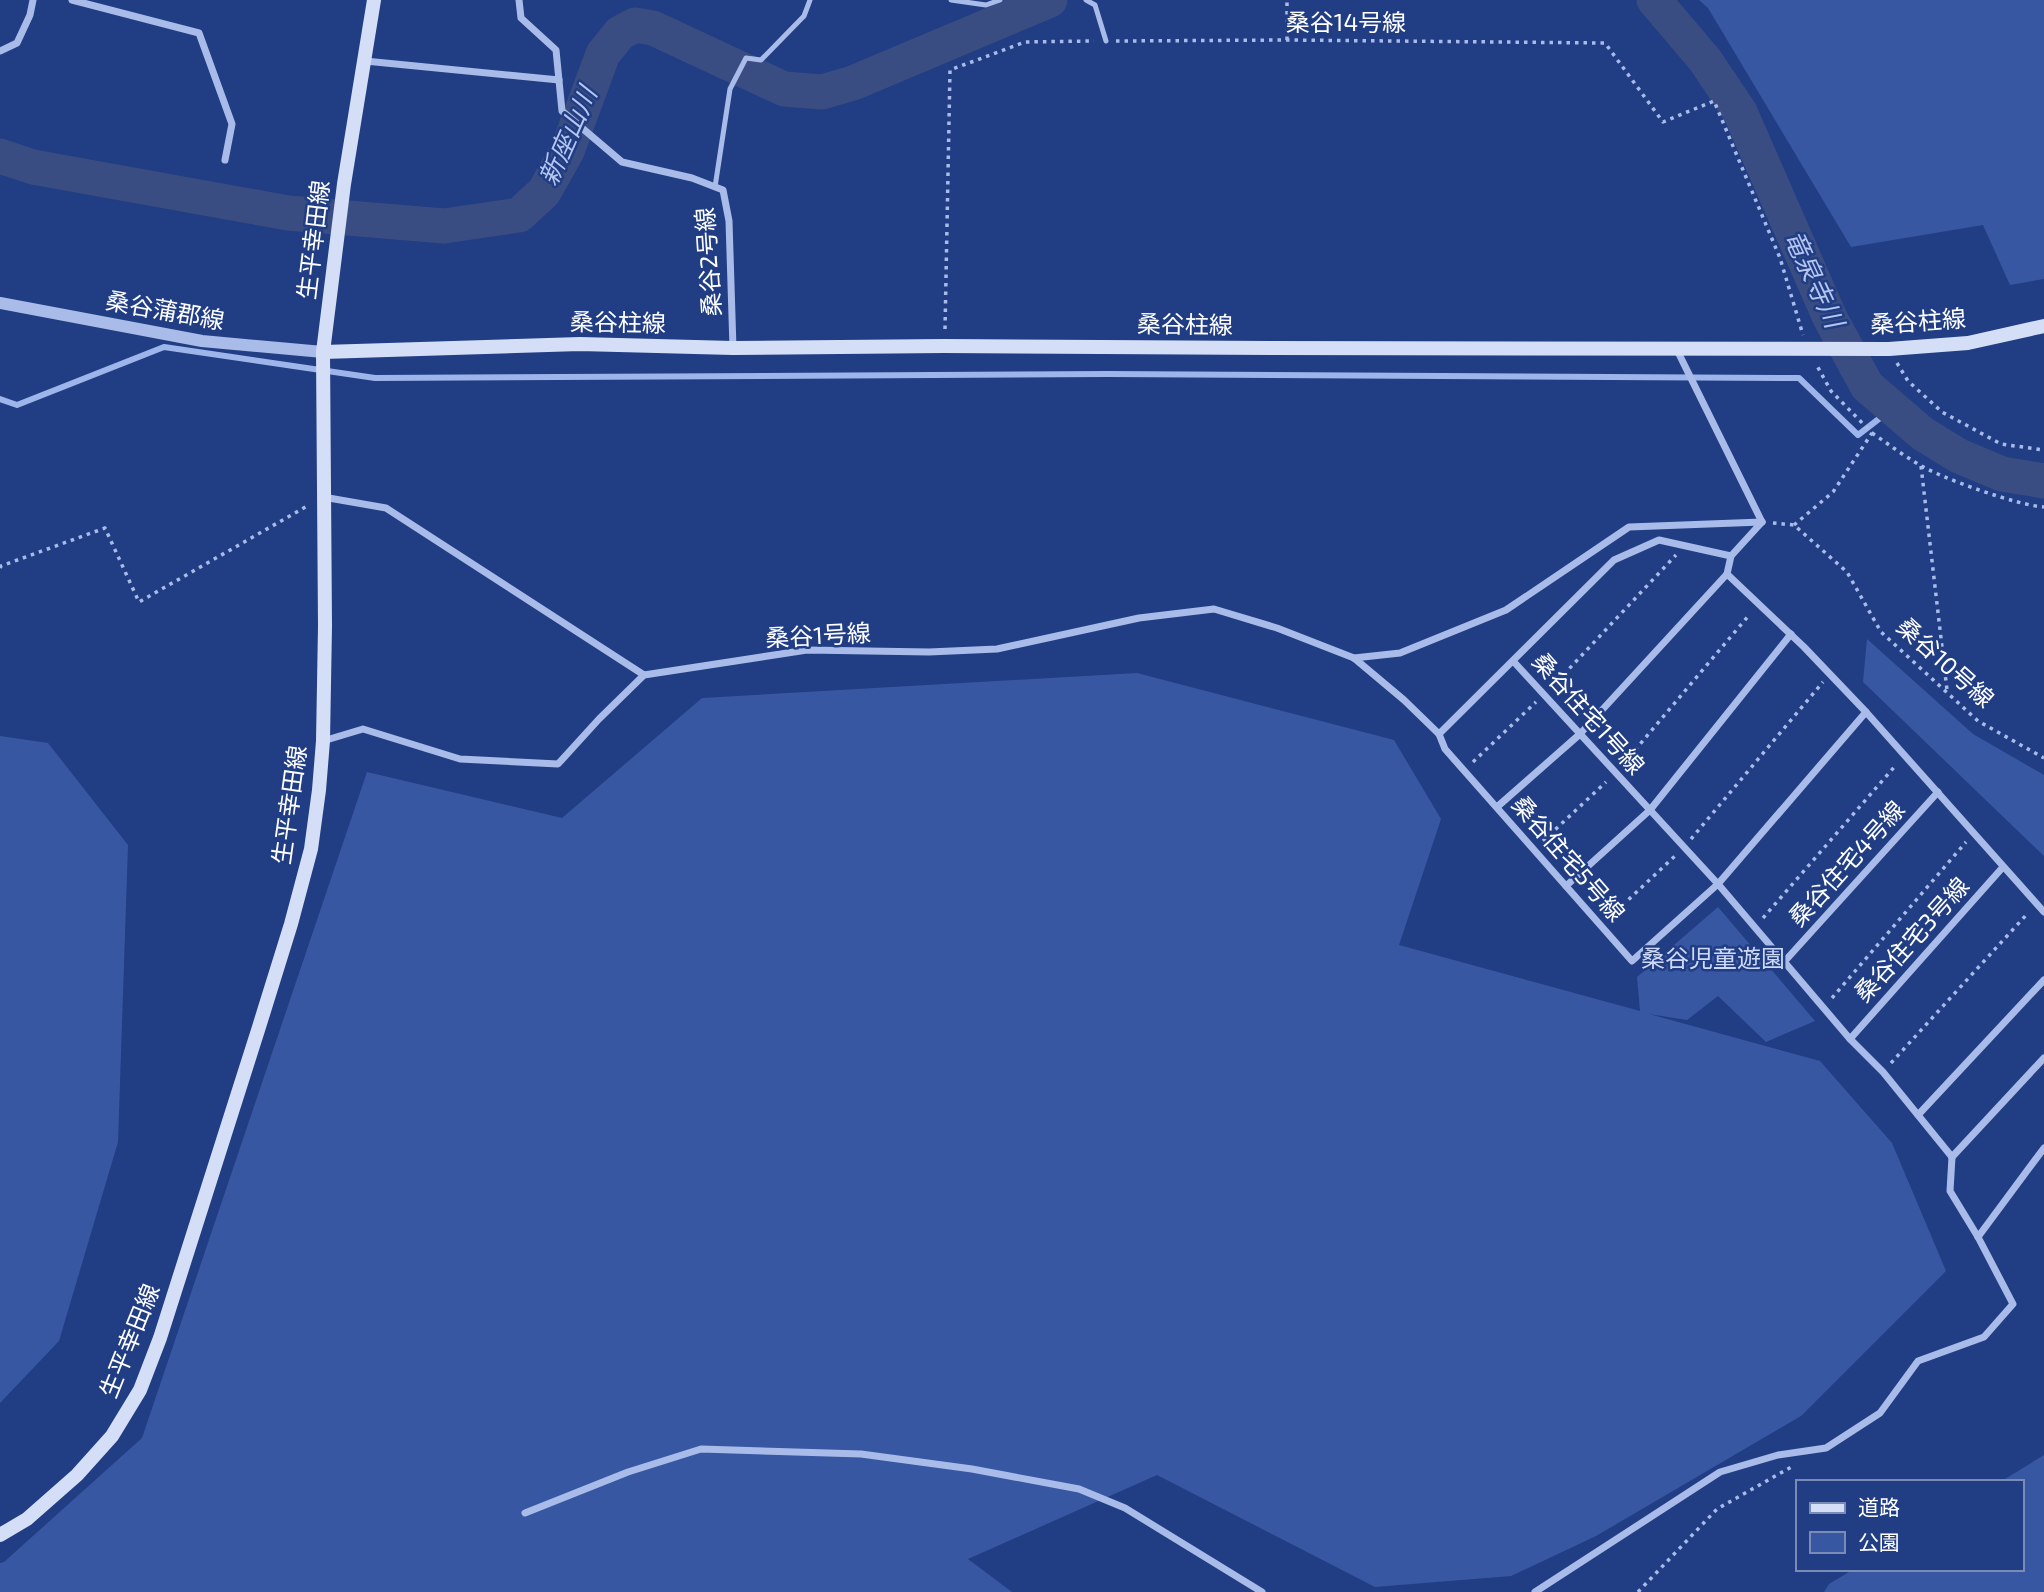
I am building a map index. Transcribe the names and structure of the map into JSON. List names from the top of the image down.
{
  "streets": {
    "main road": ["生平幸田線", "桑谷柱線"],
    "street": [
      "桑谷2号線",
      "桑谷蒲郡線",
      "桑谷1号線",
      "桑谷住宅1号線",
      "桑谷住宅5号線",
      "桑谷住宅4号線",
      "桑谷住宅3号線"
    ],
    "path": ["桑谷14号線", "桑谷10号線"]
  },
  "crossings": [
    ["桑谷14号線", "桑谷柱線"],
    ["生平幸田線", "桑谷蒲郡線"],
    ["生平幸田線", "桑谷柱線"],
    ["桑谷2号線", "桑谷柱線"],
    ["桑谷蒲郡線", "桑谷柱線"],
    ["桑谷1号線", "桑谷住宅5号線"],
    ["桑谷住宅1号線", "桑谷住宅5号線"],
    ["桑谷住宅1号線", "桑谷住宅4号線"],
    ["桑谷住宅1号線", "桑谷住宅3号線"]
  ],
  "water": ["新座山川", "竜泉寺川"],
  "parks": ["桑谷児童遊園"],
  "legend": ["道路", "公園"]
}
